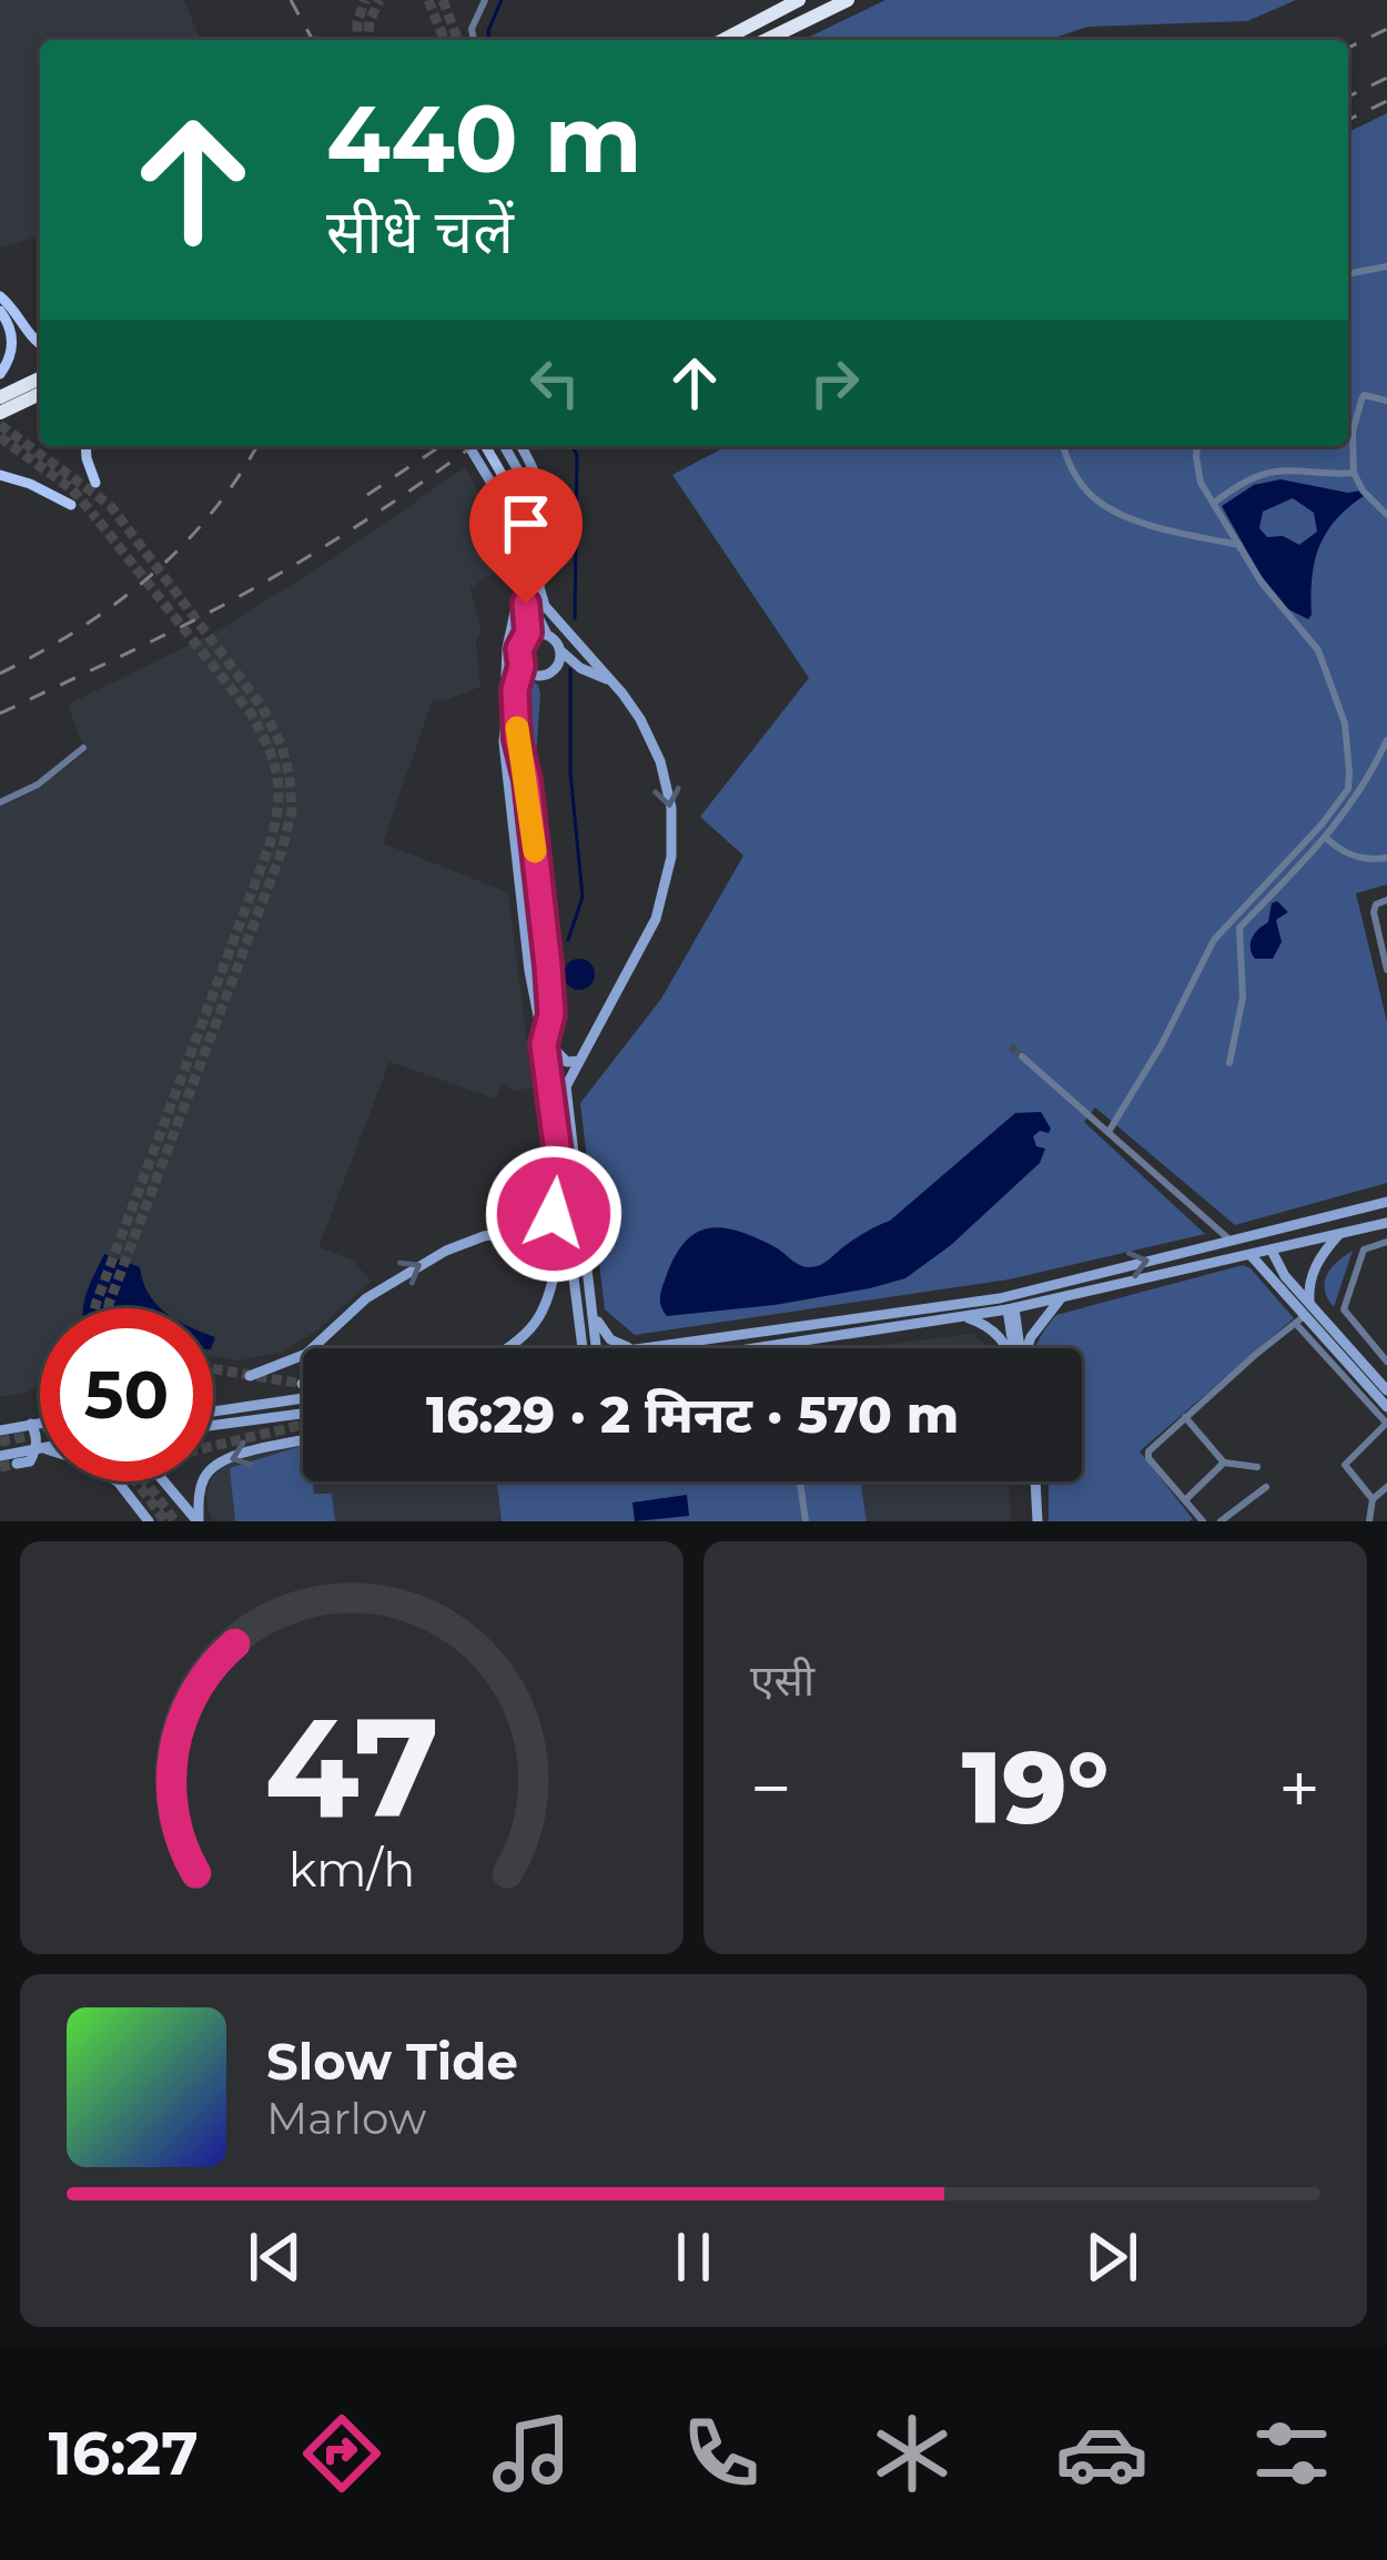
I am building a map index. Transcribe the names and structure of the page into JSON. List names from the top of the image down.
{
  "page": {
    "turn": ["440 m", "सीधे चलें"],
    "limit": "50",
    "trip": "16:29 · 2 मिनट · 570 m",
    "tile": "एसी",
    "heat": ["−", "19°", "+"],
    "song": ["Slow Tide", "Marlow"],
    "tabs": "16:27",
    "gauge": ["47", "km/h"]
  }
}
